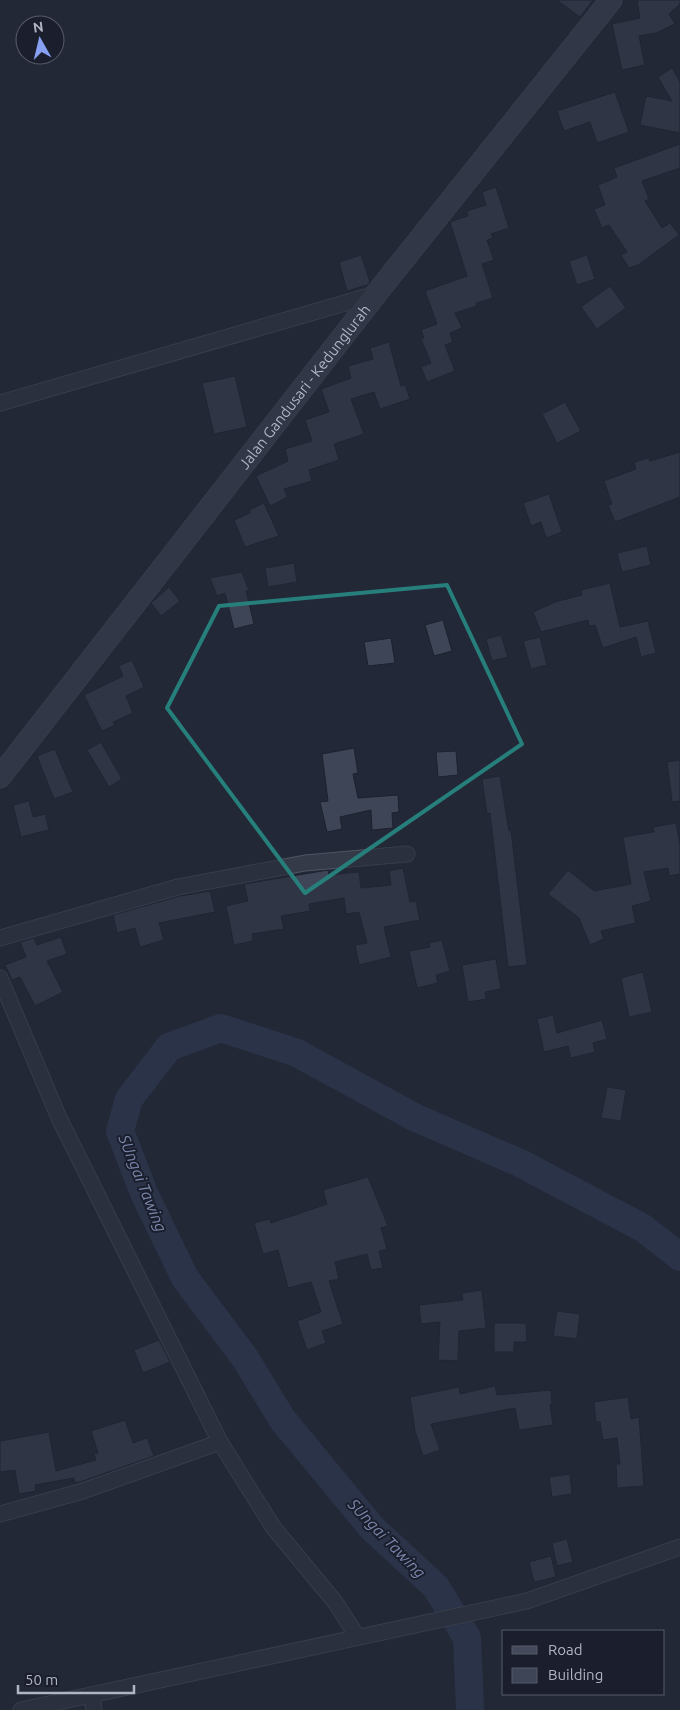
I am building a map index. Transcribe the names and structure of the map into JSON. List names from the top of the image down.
{
  "streets": {
    "street": ["Jalan Gandusari - Kedunglurah"]
  },
  "water": ["SUngai Tawing"],
  "legend": ["Road", "Building"],
  "scale_bar": "50 m",
  "north": "top"
}
